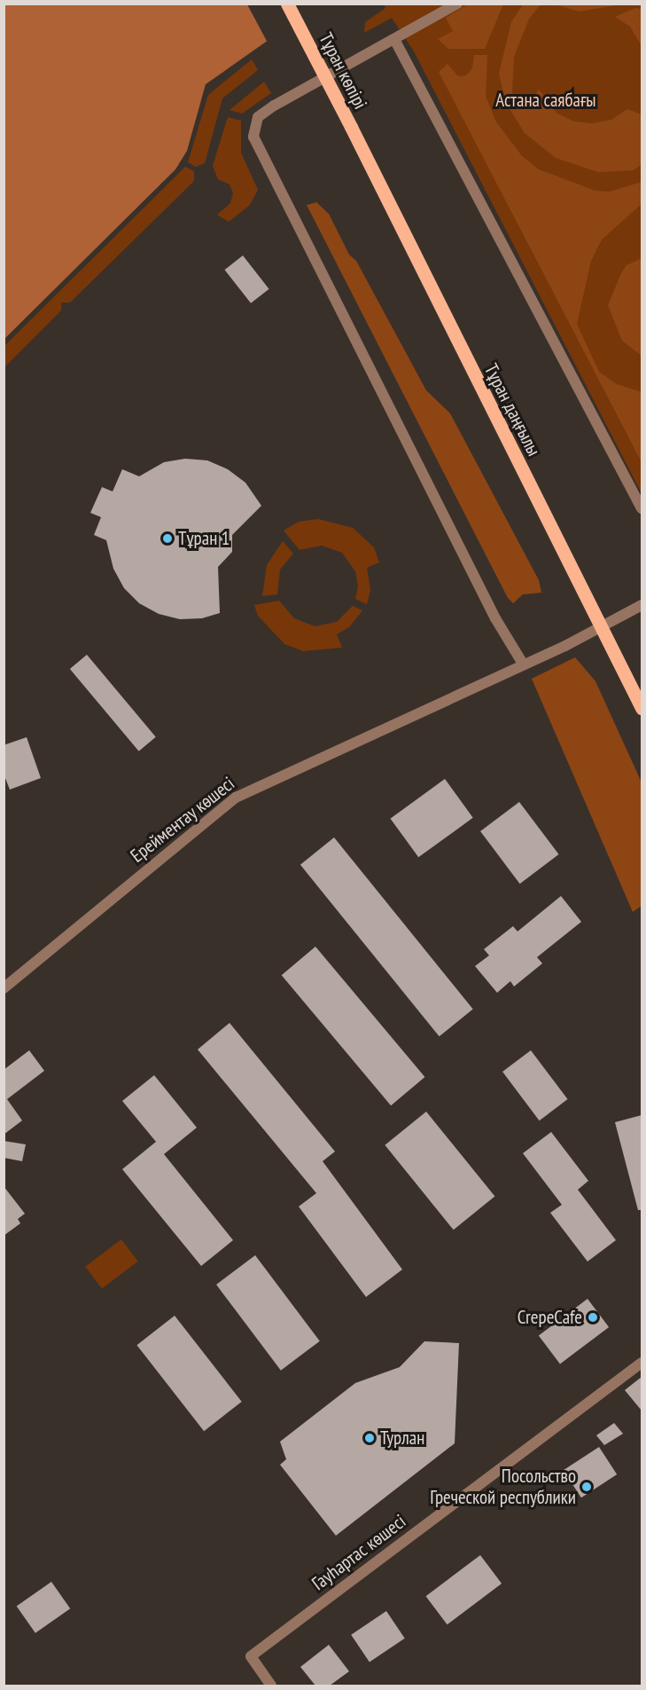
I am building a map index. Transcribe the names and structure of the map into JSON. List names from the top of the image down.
{
  "streets": {
    "main road": ["Тұран көпірі", "Тұран даңғылы"],
    "street": ["Ерейментау көшесі", "Гауhартас көшесі"]
  },
  "crossings": [
    ["Тұран көпірі", "Тұран даңғылы"],
    ["Тұран даңғылы", "Ерейментау көшесі"]
  ],
  "parks": ["Астана саябағы"],
  "places": [
    "Тұран 1",
    "CrepeCafe",
    "Турлан",
    "Посольство Греческой республики"
  ]
}
